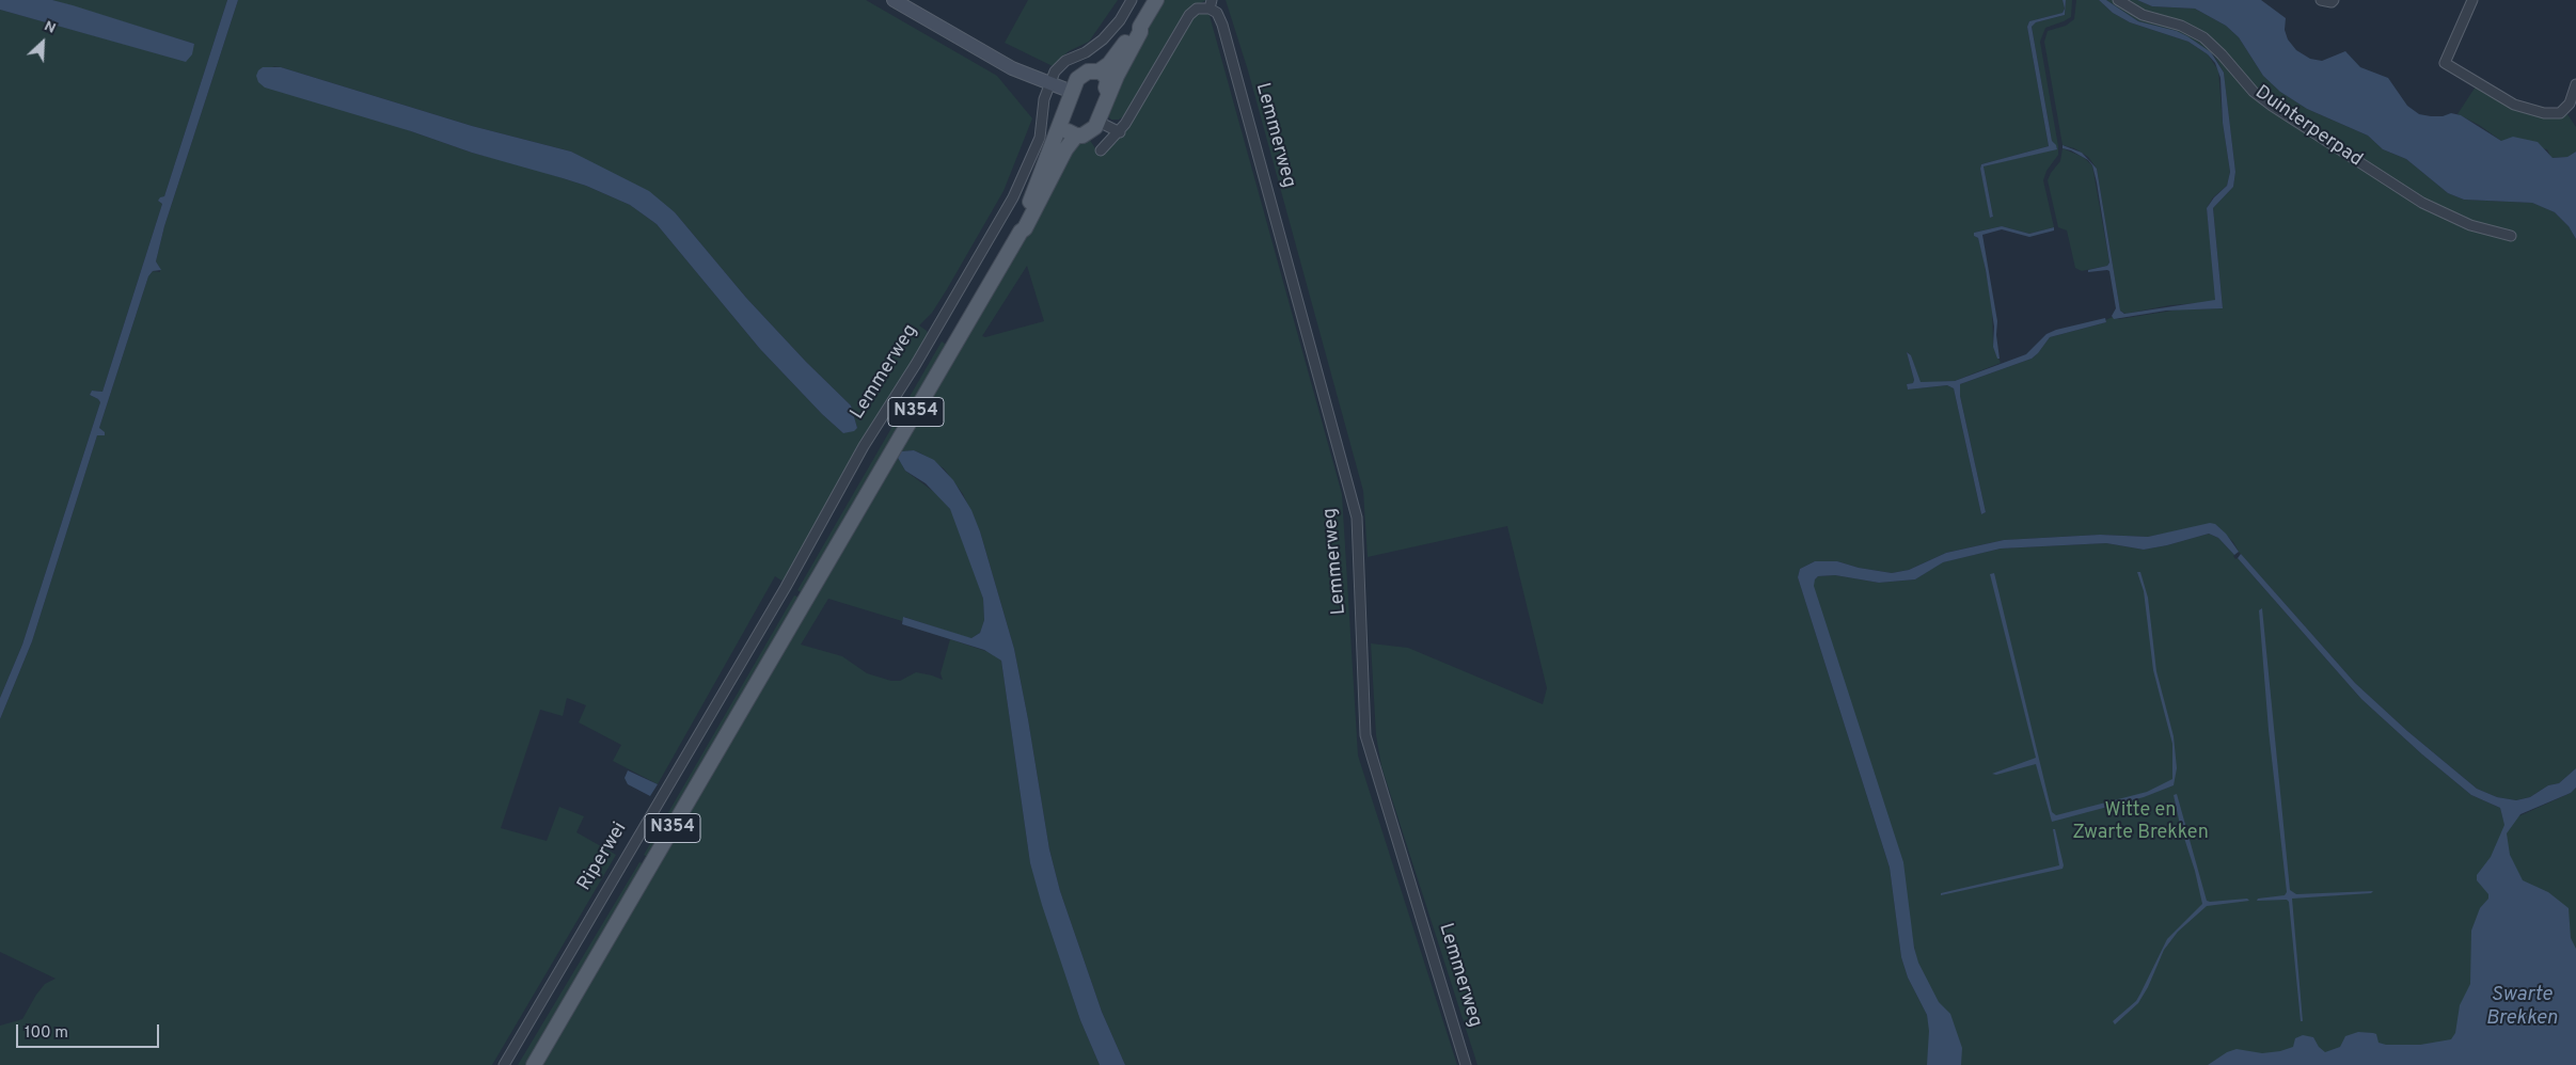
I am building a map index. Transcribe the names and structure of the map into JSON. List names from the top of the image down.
{
  "streets": {
    "main road": ["N354"],
    "street": ["Duinterperpad", "Lemmerweg", "Riperwei"]
  },
  "crossings": [
    ["Lemmerweg", "Riperwei"]
  ],
  "water": ["Swarte Brekken"],
  "parks": ["Witte en Zwarte Brekken"],
  "scale_bar": "100 m",
  "north": "top right"
}
